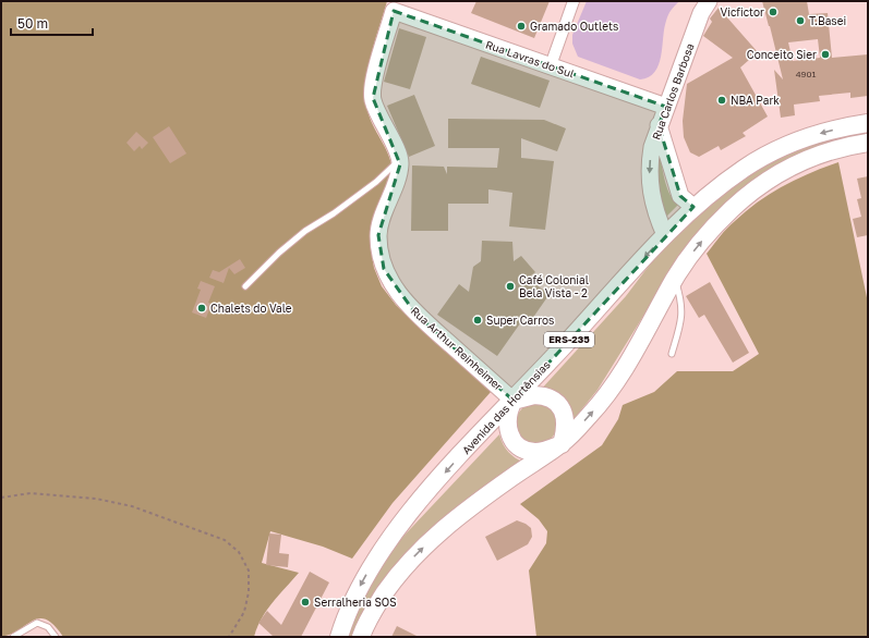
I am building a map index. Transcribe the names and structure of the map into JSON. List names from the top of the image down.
{
  "streets": {
    "main road": ["ERS-235", "Avenida das Hortênsias"],
    "street": ["Rua Lavras do Sul", "Rua Carlos Barbosa", "Rua Arthur Reinheimer"]
  },
  "crossings": [
    ["Rua Lavras do Sul", "Rua Carlos Barbosa"],
    ["Rua Carlos Barbosa", "Avenida das Hortênsias"],
    ["Rua Arthur Reinheimer", "Avenida das Hortênsias"]
  ],
  "places": [
    "Vicfictor",
    "T.Basei",
    "Gramado Outlets",
    "Conceito Sier",
    "NBA Park",
    "Café Colonial Bela Vista - 2",
    "Chalets do Vale",
    "Super Carros",
    "Serralheria SOS"
  ],
  "house_numbers": ["4901"],
  "scale_bar": "50 m"
}
